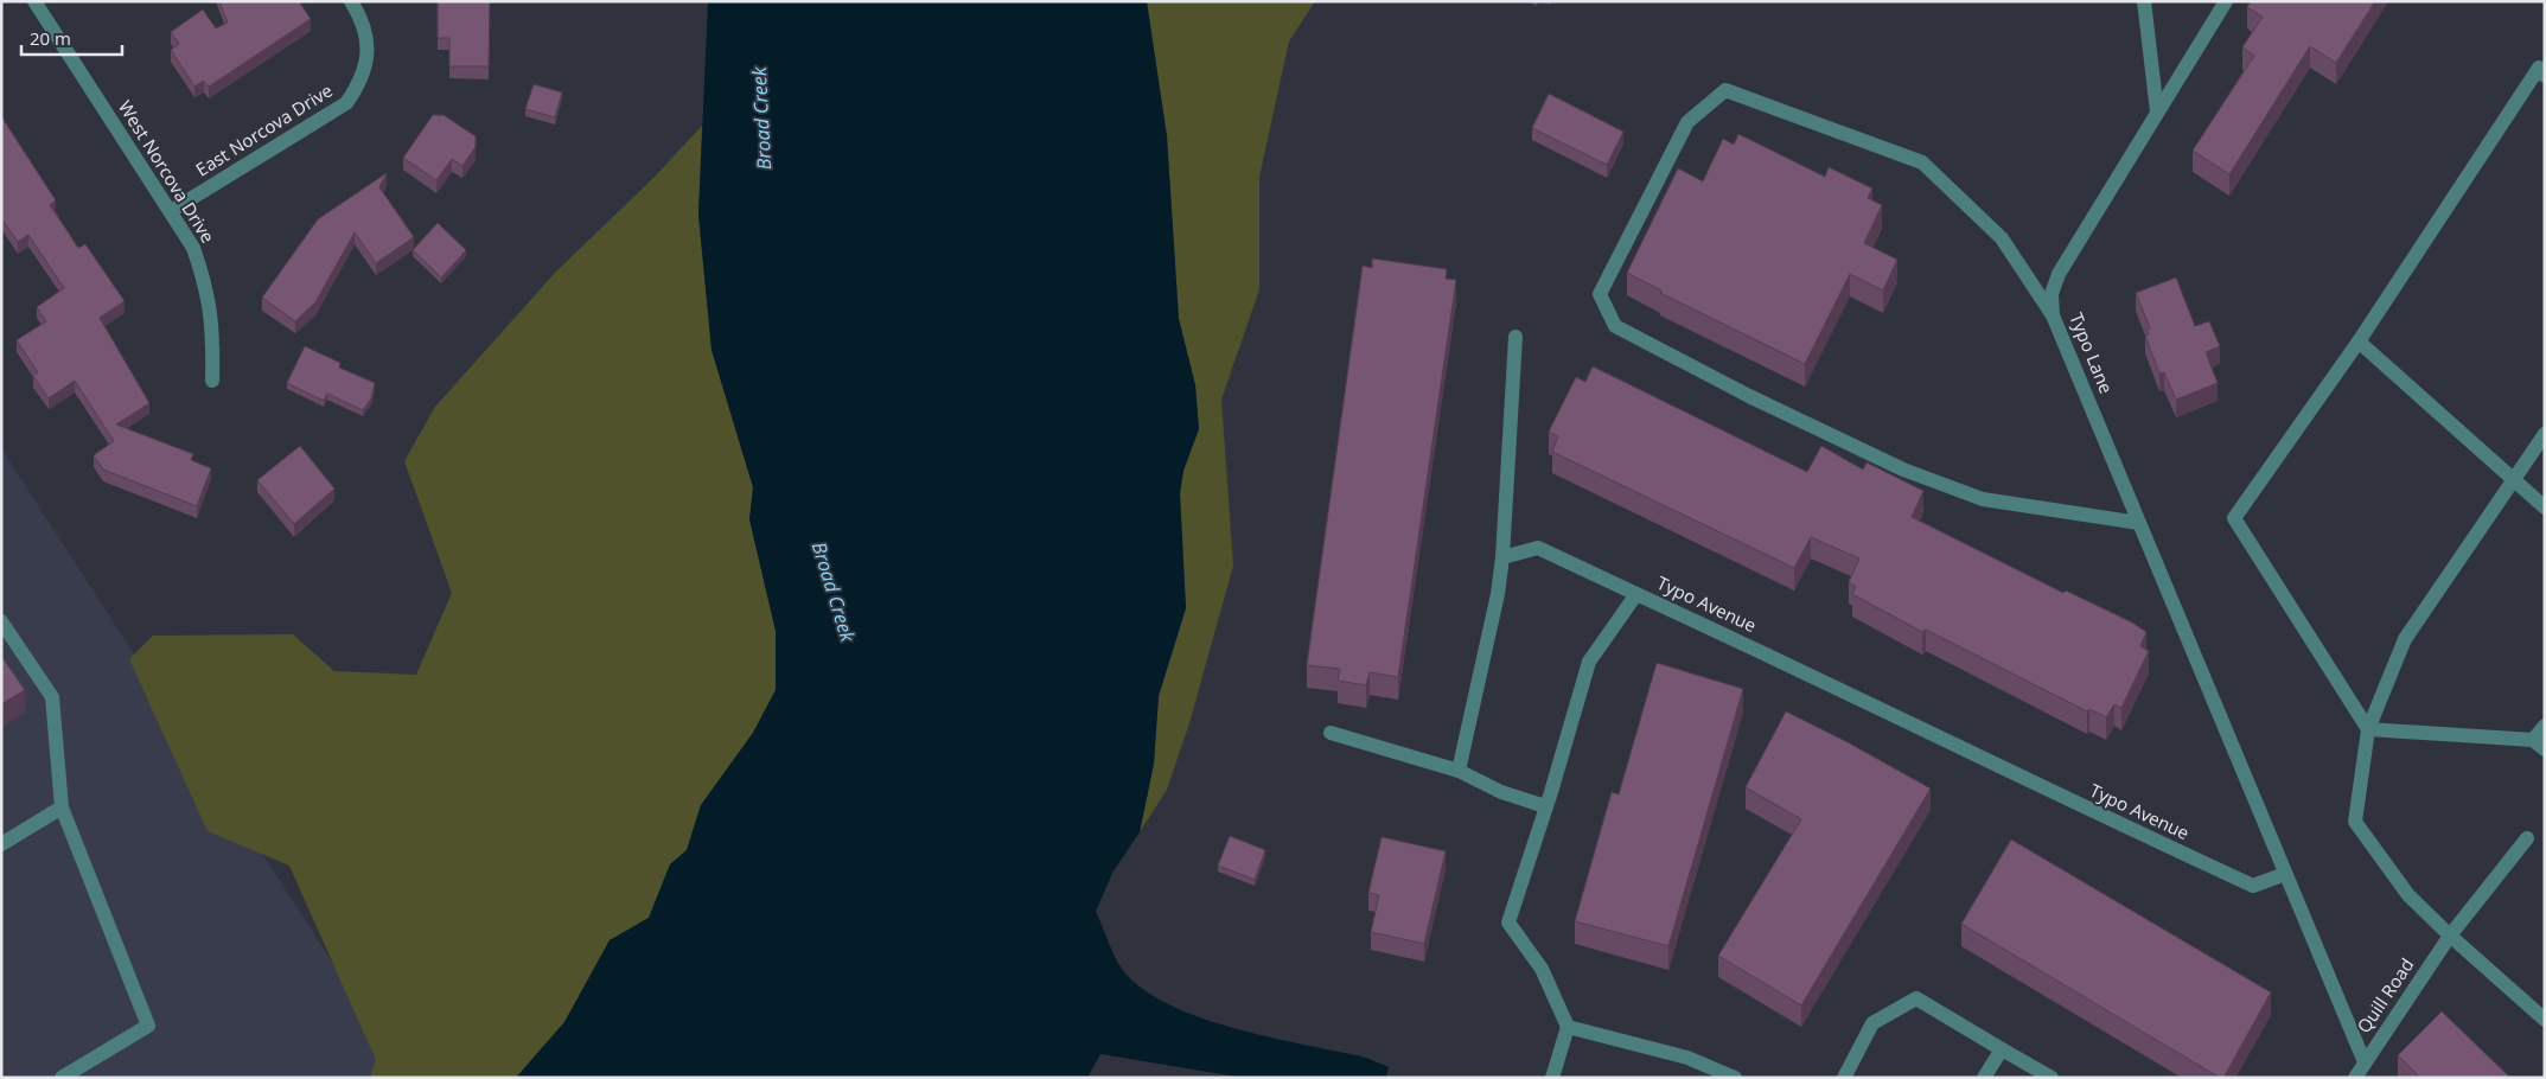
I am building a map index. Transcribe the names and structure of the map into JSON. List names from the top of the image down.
{
  "streets": {
    "street": [
      "East Norcova Drive",
      "West Norcova Drive",
      "Typo Lane",
      "Typo Avenue",
      "Quill Road"
    ]
  },
  "crossings": [
    ["East Norcova Drive", "West Norcova Drive"]
  ],
  "water": ["Broad Creek"],
  "scale_bar": "20 m"
}
